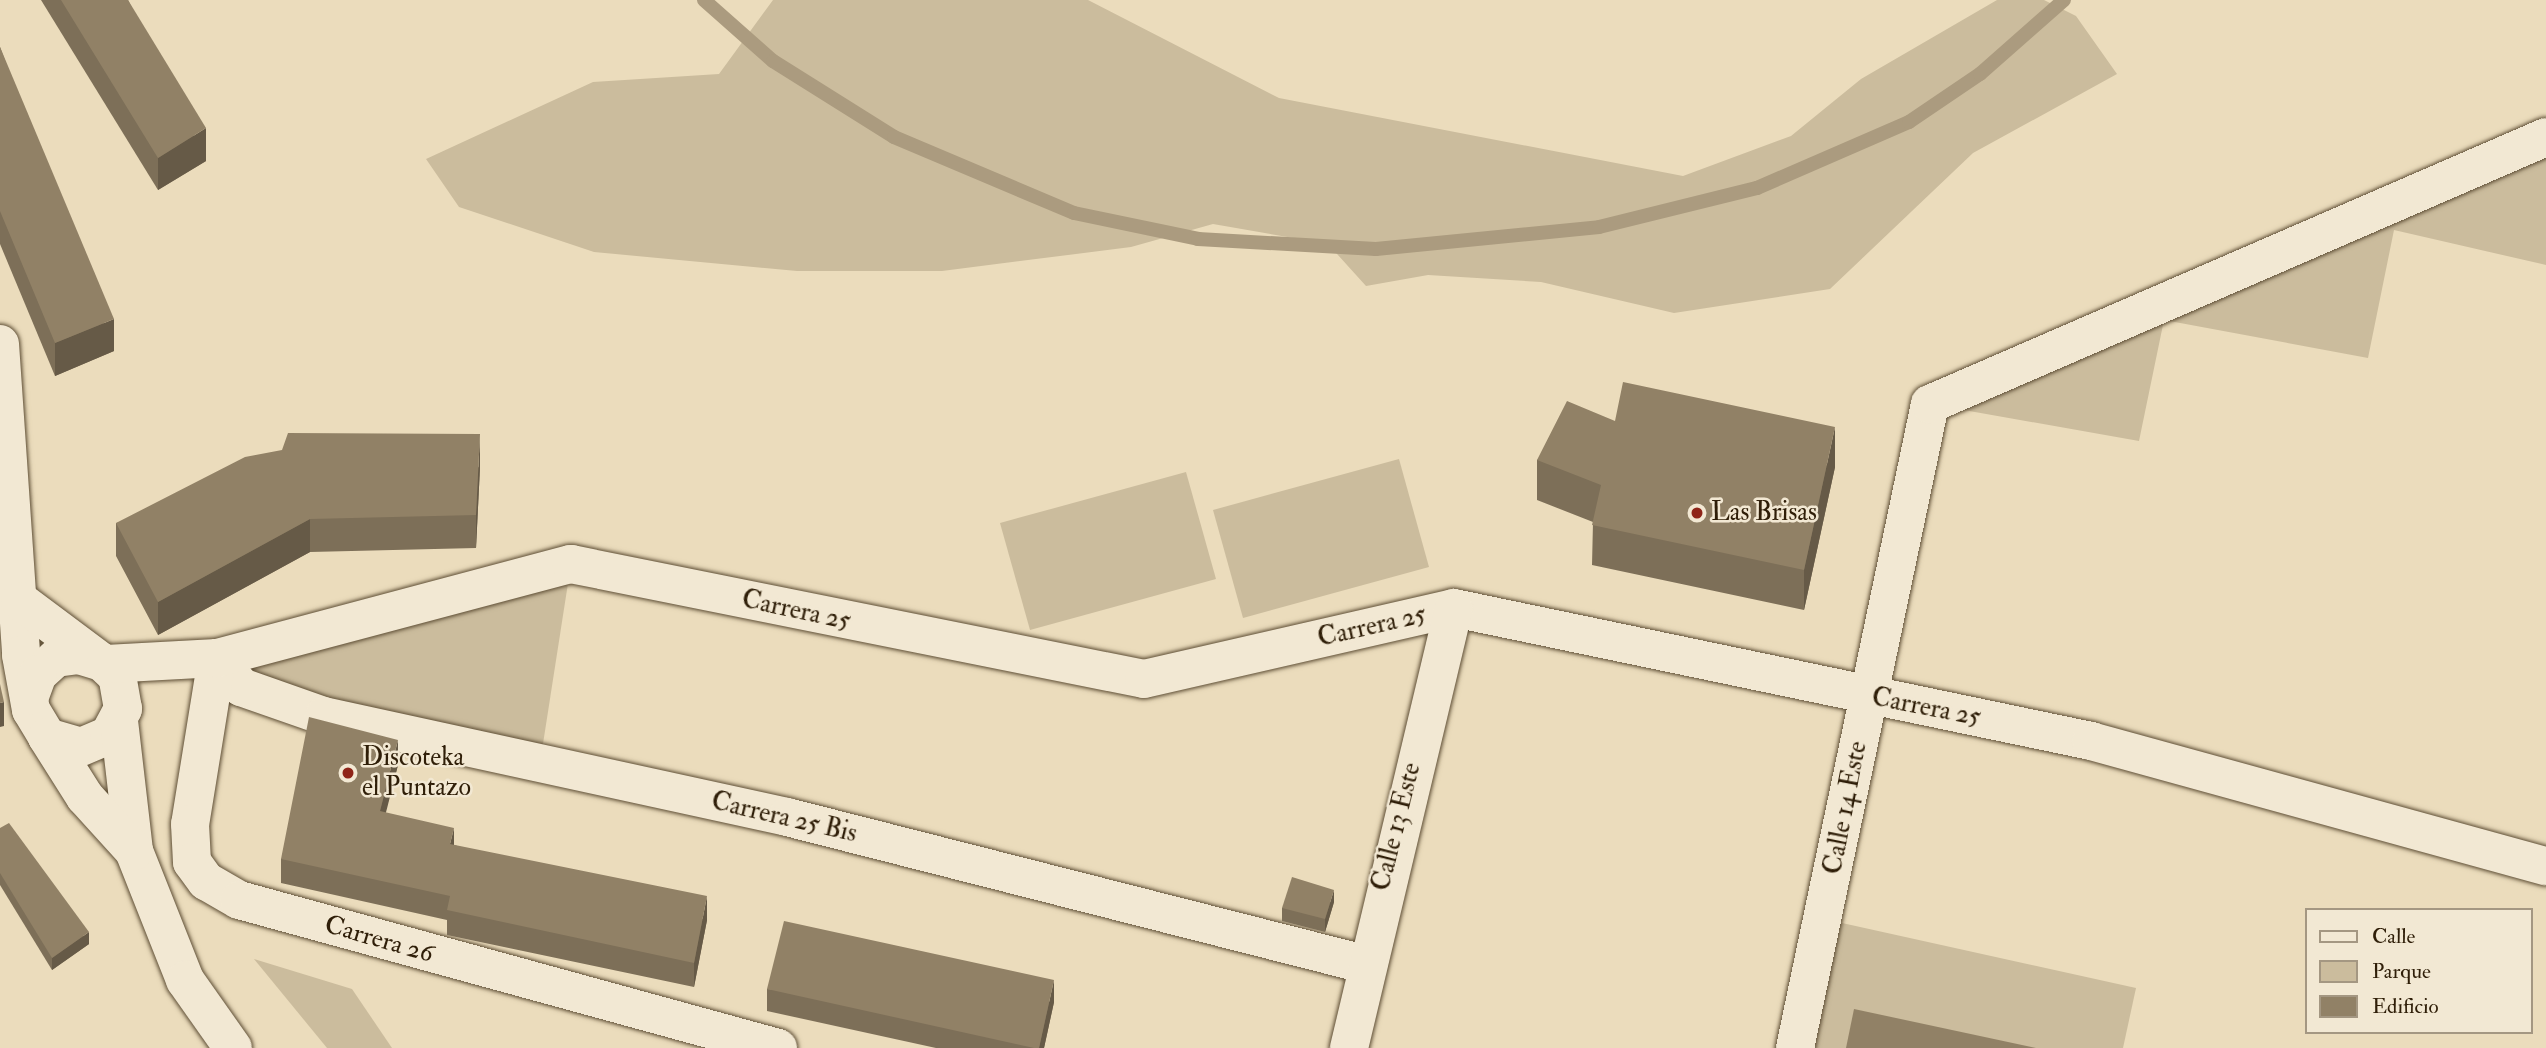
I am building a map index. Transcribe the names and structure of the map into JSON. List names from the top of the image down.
{
  "streets": {
    "street": [
      "Carrera 25",
      "Calle 14 Este",
      "Carrera 25 Bis",
      "Calle 13 Este",
      "Carrera 26"
    ]
  },
  "crossings": [
    ["Carrera 25", "Calle 14 Este"],
    ["Carrera 25", "Carrera 25 Bis"],
    ["Carrera 25", "Calle 13 Este"],
    ["Carrera 25", "Carrera 26"],
    ["Carrera 25 Bis", "Calle 13 Este"],
    ["Carrera 25 Bis", "Carrera 26"]
  ],
  "places": ["Las Brisas", "Discoteka el Puntazo"],
  "legend": ["Calle", "Parque", "Edificio"]
}
